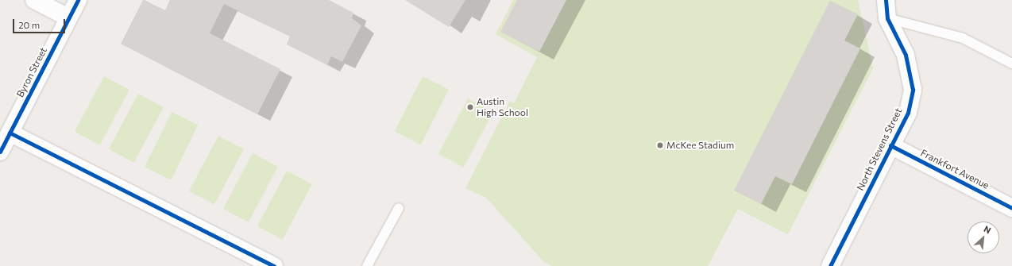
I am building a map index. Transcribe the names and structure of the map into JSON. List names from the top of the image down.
{
  "streets": {
    "street": ["Byron Street", "North Stevens Street", "Frankfort Avenue"]
  },
  "crossings": [
    ["North Stevens Street", "Frankfort Avenue"]
  ],
  "places": ["Austin High School", "McKee Stadium"],
  "scale_bar": "20 m",
  "north": "top right"
}
